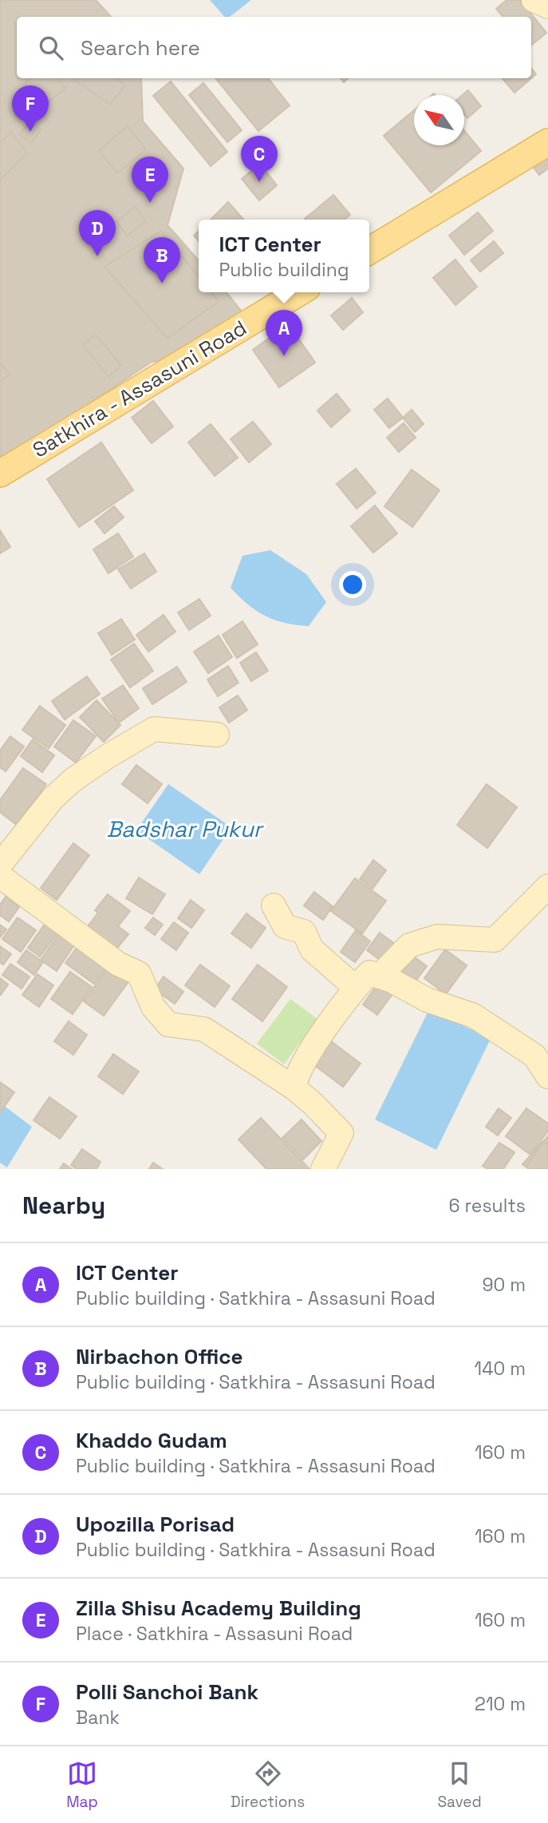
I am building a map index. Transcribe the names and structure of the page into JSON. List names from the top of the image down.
{
  "streets": {
    "main road": ["Satkhira - Assasuni Road"]
  },
  "water": ["Badshar Pukur"],
  "north": "top left",
  "page": {
    "search": "Search here",
    "pins": [
      "F",
      "C",
      "E",
      "D",
      "B",
      "A"
    ],
    "popup": ["ICT Center", "Public building"],
    "heading": ["Nearby", "6 results"],
    "list": [
      {
        "mark": "A",
        "name": "ICT Center",
        "note": "Public building · Satkhira - Assasuni Road",
        "value": "90 m"
      },
      {
        "mark": "B",
        "name": "Nirbachon Office",
        "note": "Public building · Satkhira - Assasuni Road",
        "value": "140 m"
      },
      {
        "mark": "C",
        "name": "Khaddo Gudam",
        "note": "Public building · Satkhira - Assasuni Road",
        "value": "160 m"
      },
      {
        "mark": "D",
        "name": "Upozilla Porisad",
        "note": "Public building · Satkhira - Assasuni Road",
        "value": "160 m"
      },
      {
        "mark": "E",
        "name": "Zilla Shisu Academy Building",
        "note": "Place · Satkhira - Assasuni Road",
        "value": "160 m"
      },
      {
        "mark": "F",
        "name": "Polli Sanchoi Bank",
        "note": "Bank",
        "value": "210 m"
      }
    ],
    "nav": ["Map", "Directions", "Saved"]
  }
}
